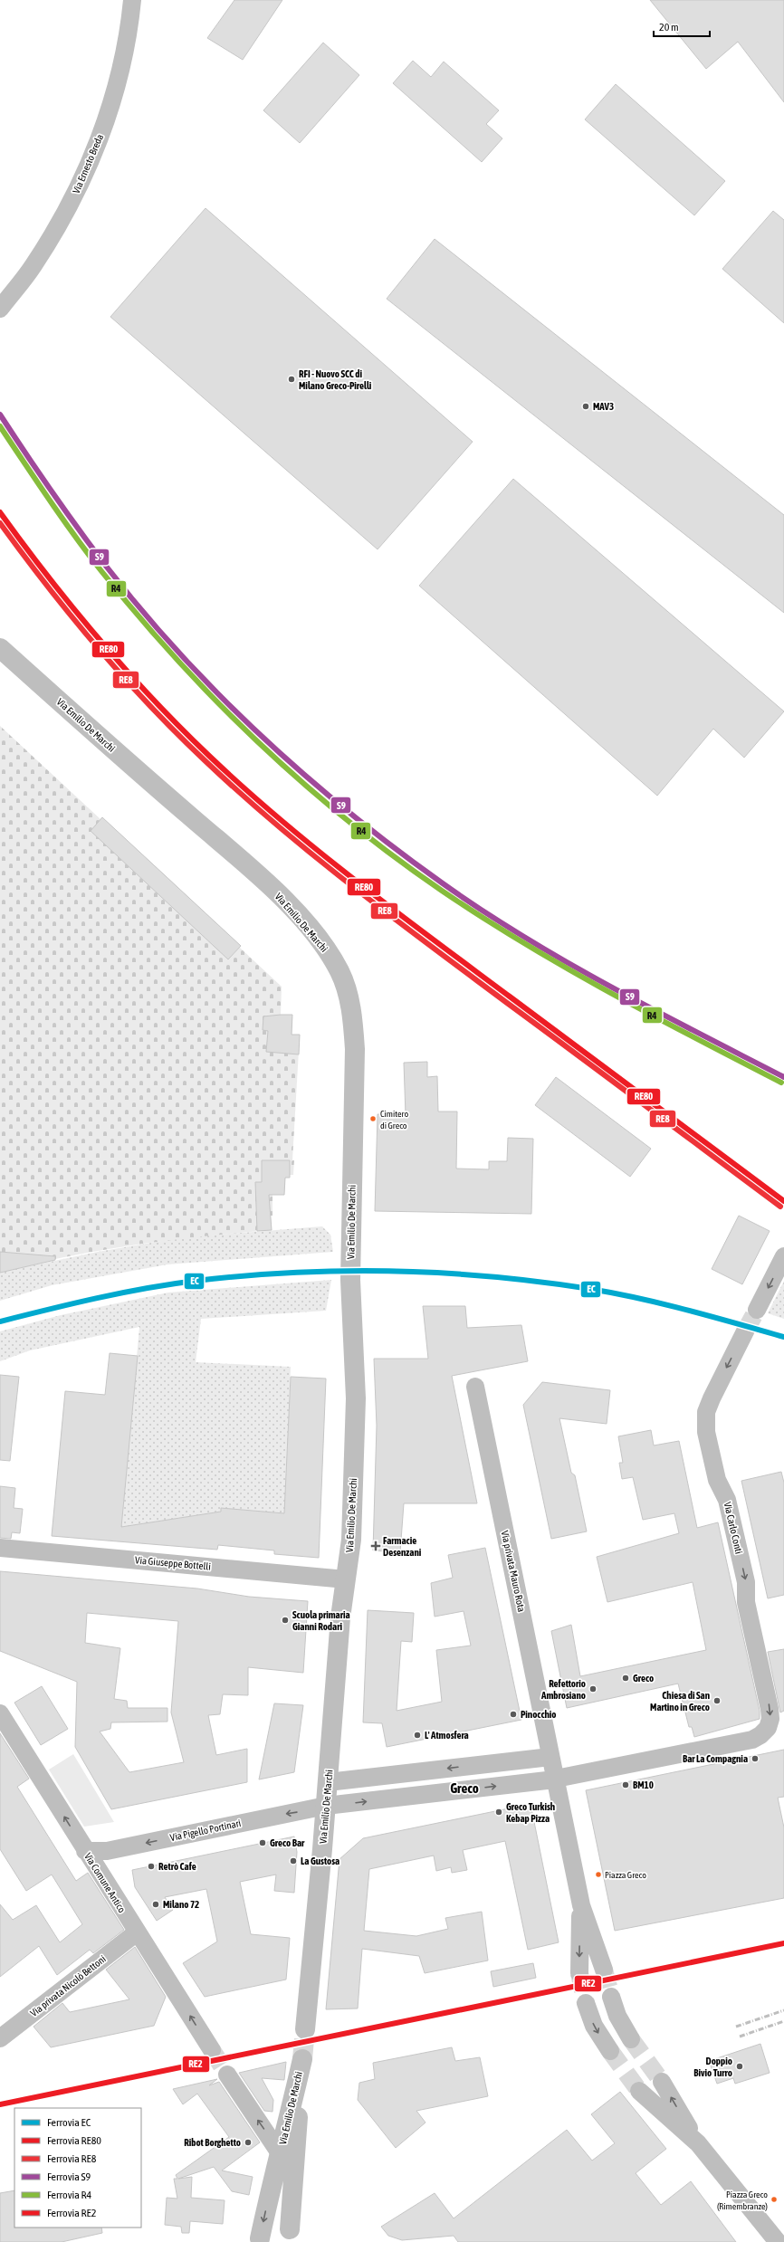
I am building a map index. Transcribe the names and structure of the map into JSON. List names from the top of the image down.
{
  "streets": {
    "street": [
      "Via Ernesto Breda",
      "Via Emilio De Marchi",
      "Via Carlo Conti",
      "Via Giuseppe Bottelli",
      "Via privata Mauro Rota",
      "Via Pigello Portinari",
      "Via Comune Antico",
      "Via privata Nicolò Bettoni"
    ]
  },
  "crossings": [
    ["Via Emilio De Marchi", "Via Giuseppe Bottelli"],
    ["Via Emilio De Marchi", "Via Pigello Portinari"],
    ["Via Pigello Portinari", "Via Comune Antico"],
    ["Via Comune Antico", "Via privata Nicolò Bettoni"]
  ],
  "one_way": ["Via Pigello Portinari", "Via Comune Antico"],
  "districts": ["Greco"],
  "places": {
    "other": [
      "RFI - Nuovo SCC di Milano Greco-Pirelli",
      "MAV3",
      "Cimitero di Greco",
      "Scuola primaria Gianni Rodari",
      "Greco",
      "Refettorio Ambrosiano",
      "Chiesa di San Martino in Greco",
      "Pinocchio",
      "L' Atmosfera",
      "Bar La Compagnia",
      "BM10",
      "Greco Turkish Kebap Pizza",
      "Greco Bar",
      "La Gustosa",
      "Retrò Cafe",
      "Piazza Greco",
      "Milano 72",
      "Doppio Bivio Turro",
      "Ribot Borghetto",
      "Piazza Greco (Rimembranze)"
    ],
    "health": ["Farmacie Desenzani"]
  },
  "lines": [
    "rail line S9",
    "rail line R4",
    "rail line RE80",
    "rail line RE8",
    "rail line EC",
    "rail line RE2"
  ],
  "legend": [
    "Ferrovia EC",
    "Ferrovia RE80",
    "Ferrovia RE8",
    "Ferrovia S9",
    "Ferrovia R4",
    "Ferrovia RE2"
  ],
  "scale_bar": "20 m"
}
